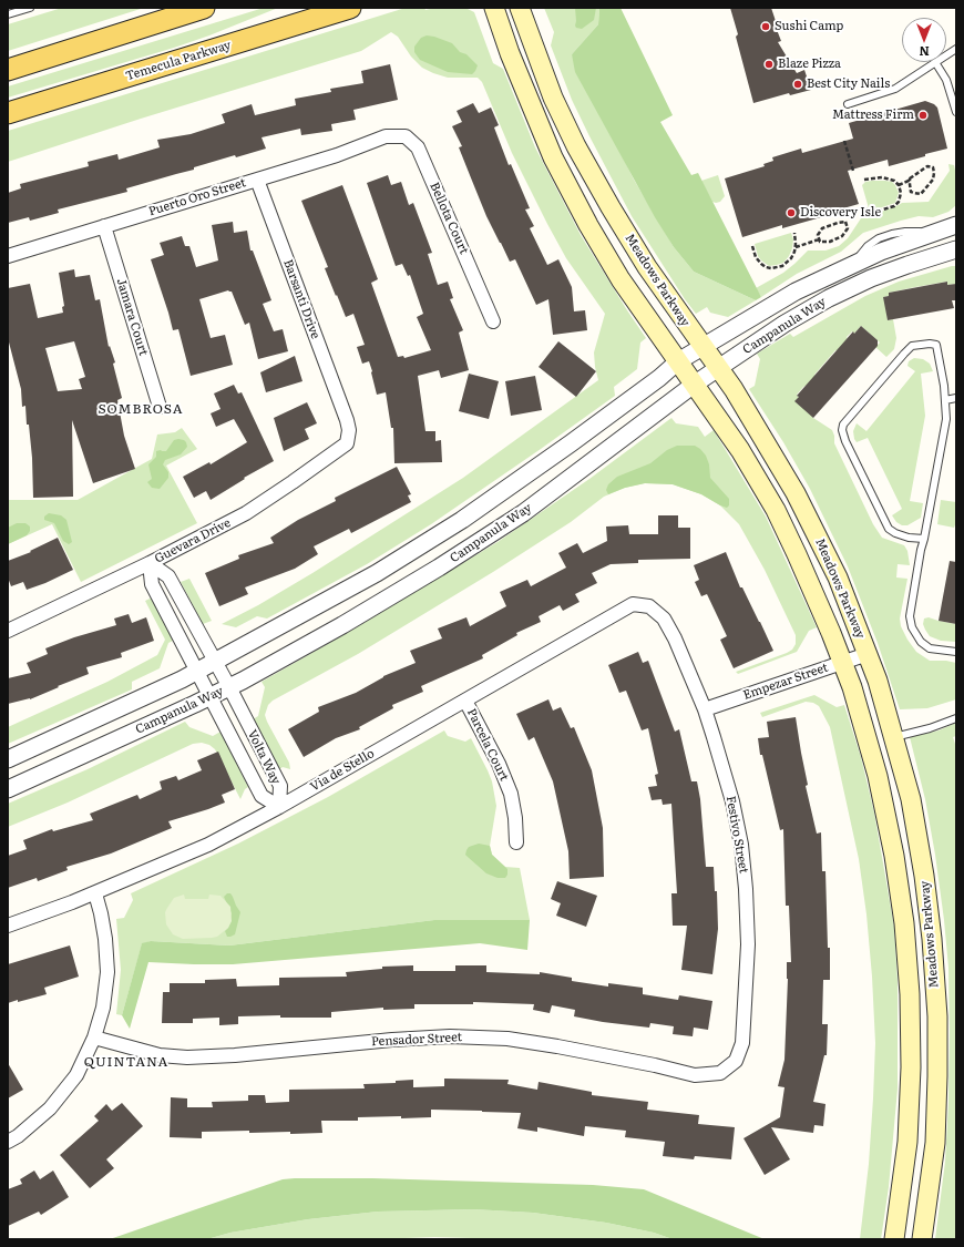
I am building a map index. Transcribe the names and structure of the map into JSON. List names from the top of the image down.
{
  "streets": {
    "main road": ["Temecula Parkway", "Meadows Parkway"],
    "street": [
      "Puerto Oro Street",
      "Bellota Court",
      "Barsanti Drive",
      "Jamara Court",
      "Campanula Way",
      "Guevara Drive",
      "Empezar Street",
      "Parcela Court",
      "Volta Way",
      "Via de Stello",
      "Festivo Street",
      "Pensador Street"
    ]
  },
  "crossings": [
    ["Puerto Oro Street", "Bellota Court"],
    ["Puerto Oro Street", "Barsanti Drive"],
    ["Puerto Oro Street", "Jamara Court"],
    ["Meadows Parkway", "Campanula Way"],
    ["Meadows Parkway", "Empezar Street"],
    ["Barsanti Drive", "Guevara Drive"],
    ["Campanula Way", "Volta Way"],
    ["Guevara Drive", "Volta Way"],
    ["Empezar Street", "Festivo Street"],
    ["Parcela Court", "Via de Stello"],
    ["Volta Way", "Via de Stello"],
    ["Via de Stello", "Festivo Street"],
    ["Festivo Street", "Pensador Street"]
  ],
  "districts": ["SOMBROSA", "QUINTANA"],
  "places": [
    "Sushi Camp",
    "Blaze Pizza",
    "Best City Nails",
    "Mattress Firm",
    "Discovery Isle"
  ],
  "north": "bottom"
}
